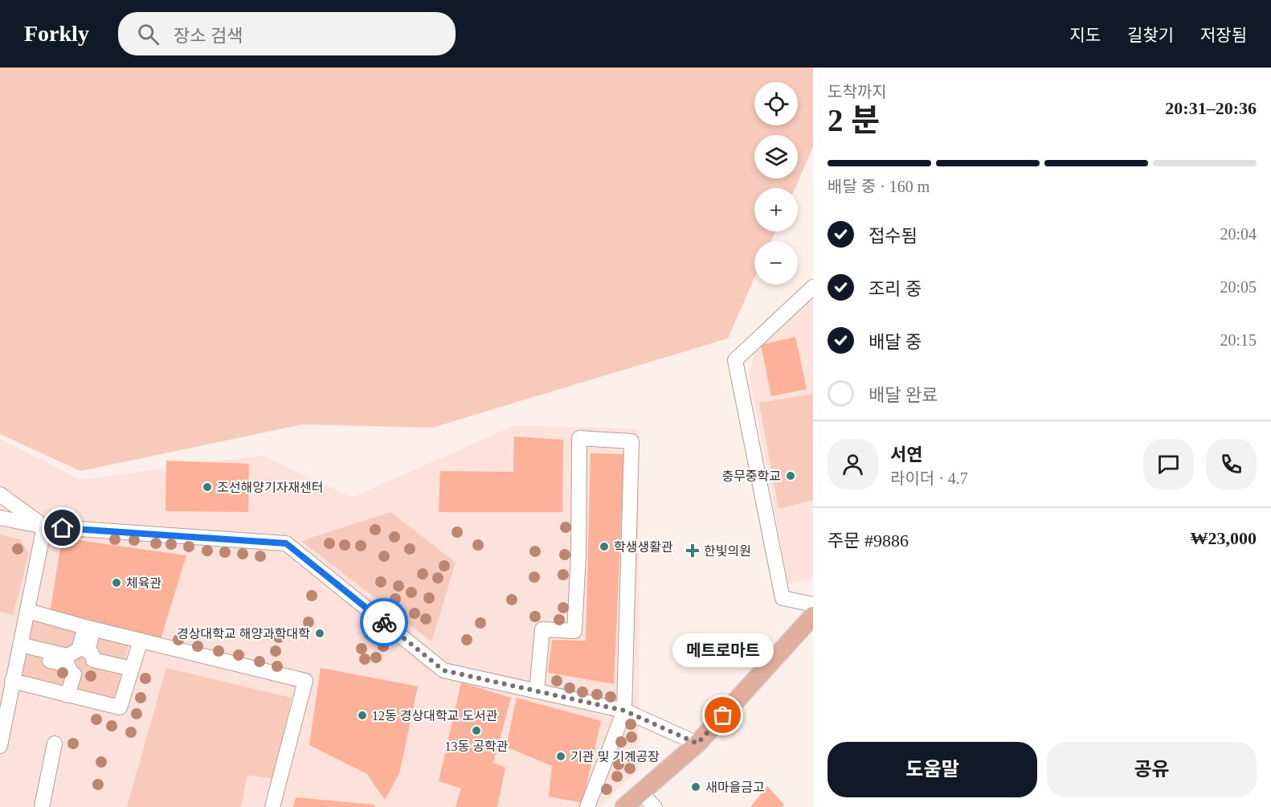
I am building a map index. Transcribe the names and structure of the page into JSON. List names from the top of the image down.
{
  "places": {
    "other": [
      "충무중학교",
      "조선해양기자재센터",
      "학생생활관",
      "체육관",
      "경상대학교 해양과학대학",
      "12동 경상대학교 도서관",
      "메트로마트",
      "13동 공학관",
      "기관 및 기계공장",
      "새마을금고"
    ],
    "health": ["한빛의원"]
  },
  "page": {
    "header": "Forkly",
    "search": "장소 검색",
    "nav": ["지도", "길찾기", "저장됨"],
    "heading": ["2 분", "도착까지", "20:31–20:36"],
    "panel": [
      "서연",
      "라이더 · 4.7",
      "주문 #9886",
      "₩23,000"
    ],
    "map_buttons": ["+", "−"],
    "bar": "배달 중 · 160 m",
    "list": [
      ["접수됨", "20:04"],
      ["조리 중", "20:05"],
      ["배달 중", "20:15"],
      "배달 완료"
    ],
    "bubble": "메트로마트",
    "buttons": ["도움말", "공유"]
  }
}
